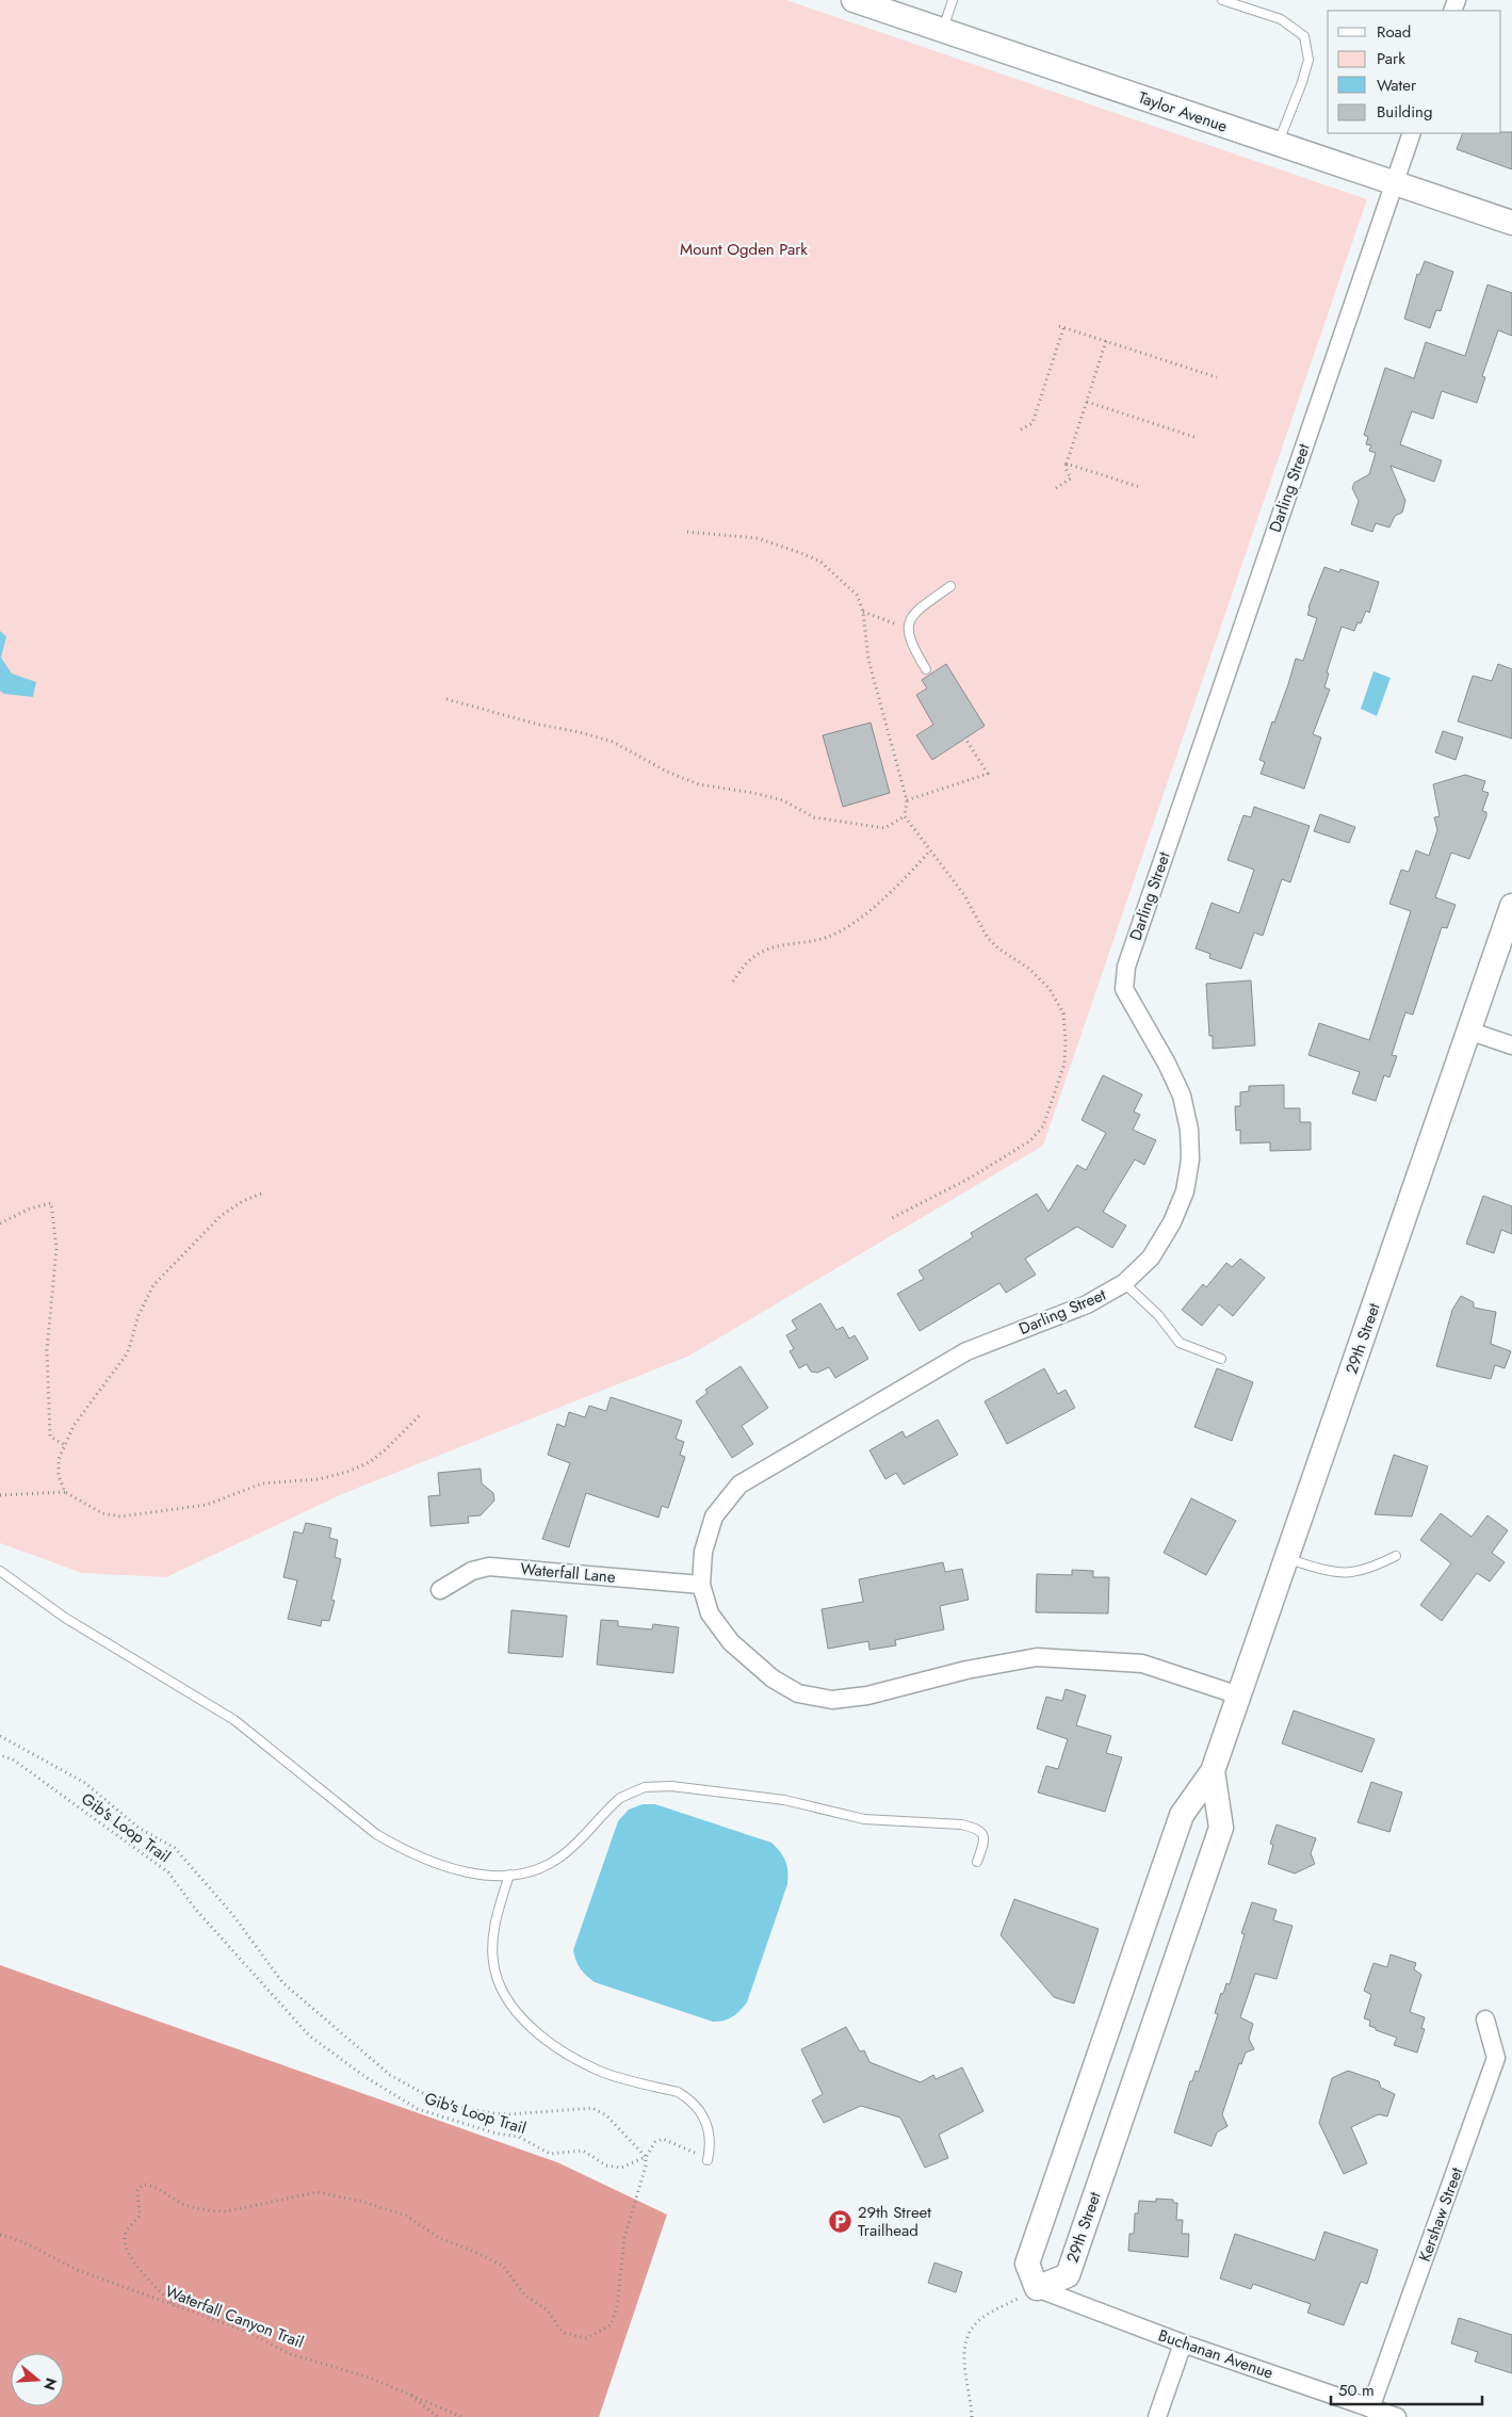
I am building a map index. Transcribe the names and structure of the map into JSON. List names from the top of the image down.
{
  "streets": {
    "street": [
      "Taylor Avenue",
      "Darling Street",
      "29th Street",
      "Waterfall Lane",
      "Kershaw Street",
      "Buchanan Avenue"
    ],
    "path": ["Gib's Loop Trail", "Waterfall Canyon Trail"]
  },
  "crossings": [
    ["Taylor Avenue", "Darling Street"],
    ["Darling Street", "29th Street"],
    ["Darling Street", "Waterfall Lane"],
    ["29th Street", "Buchanan Avenue"],
    ["Kershaw Street", "Buchanan Avenue"]
  ],
  "parks": ["Mount Ogden Park"],
  "places": {
    "parking": ["29th Street Trailhead"]
  },
  "legend": [
    "Road",
    "Park",
    "Water",
    "Building"
  ],
  "scale_bar": "50 m",
  "north": "right"
}
